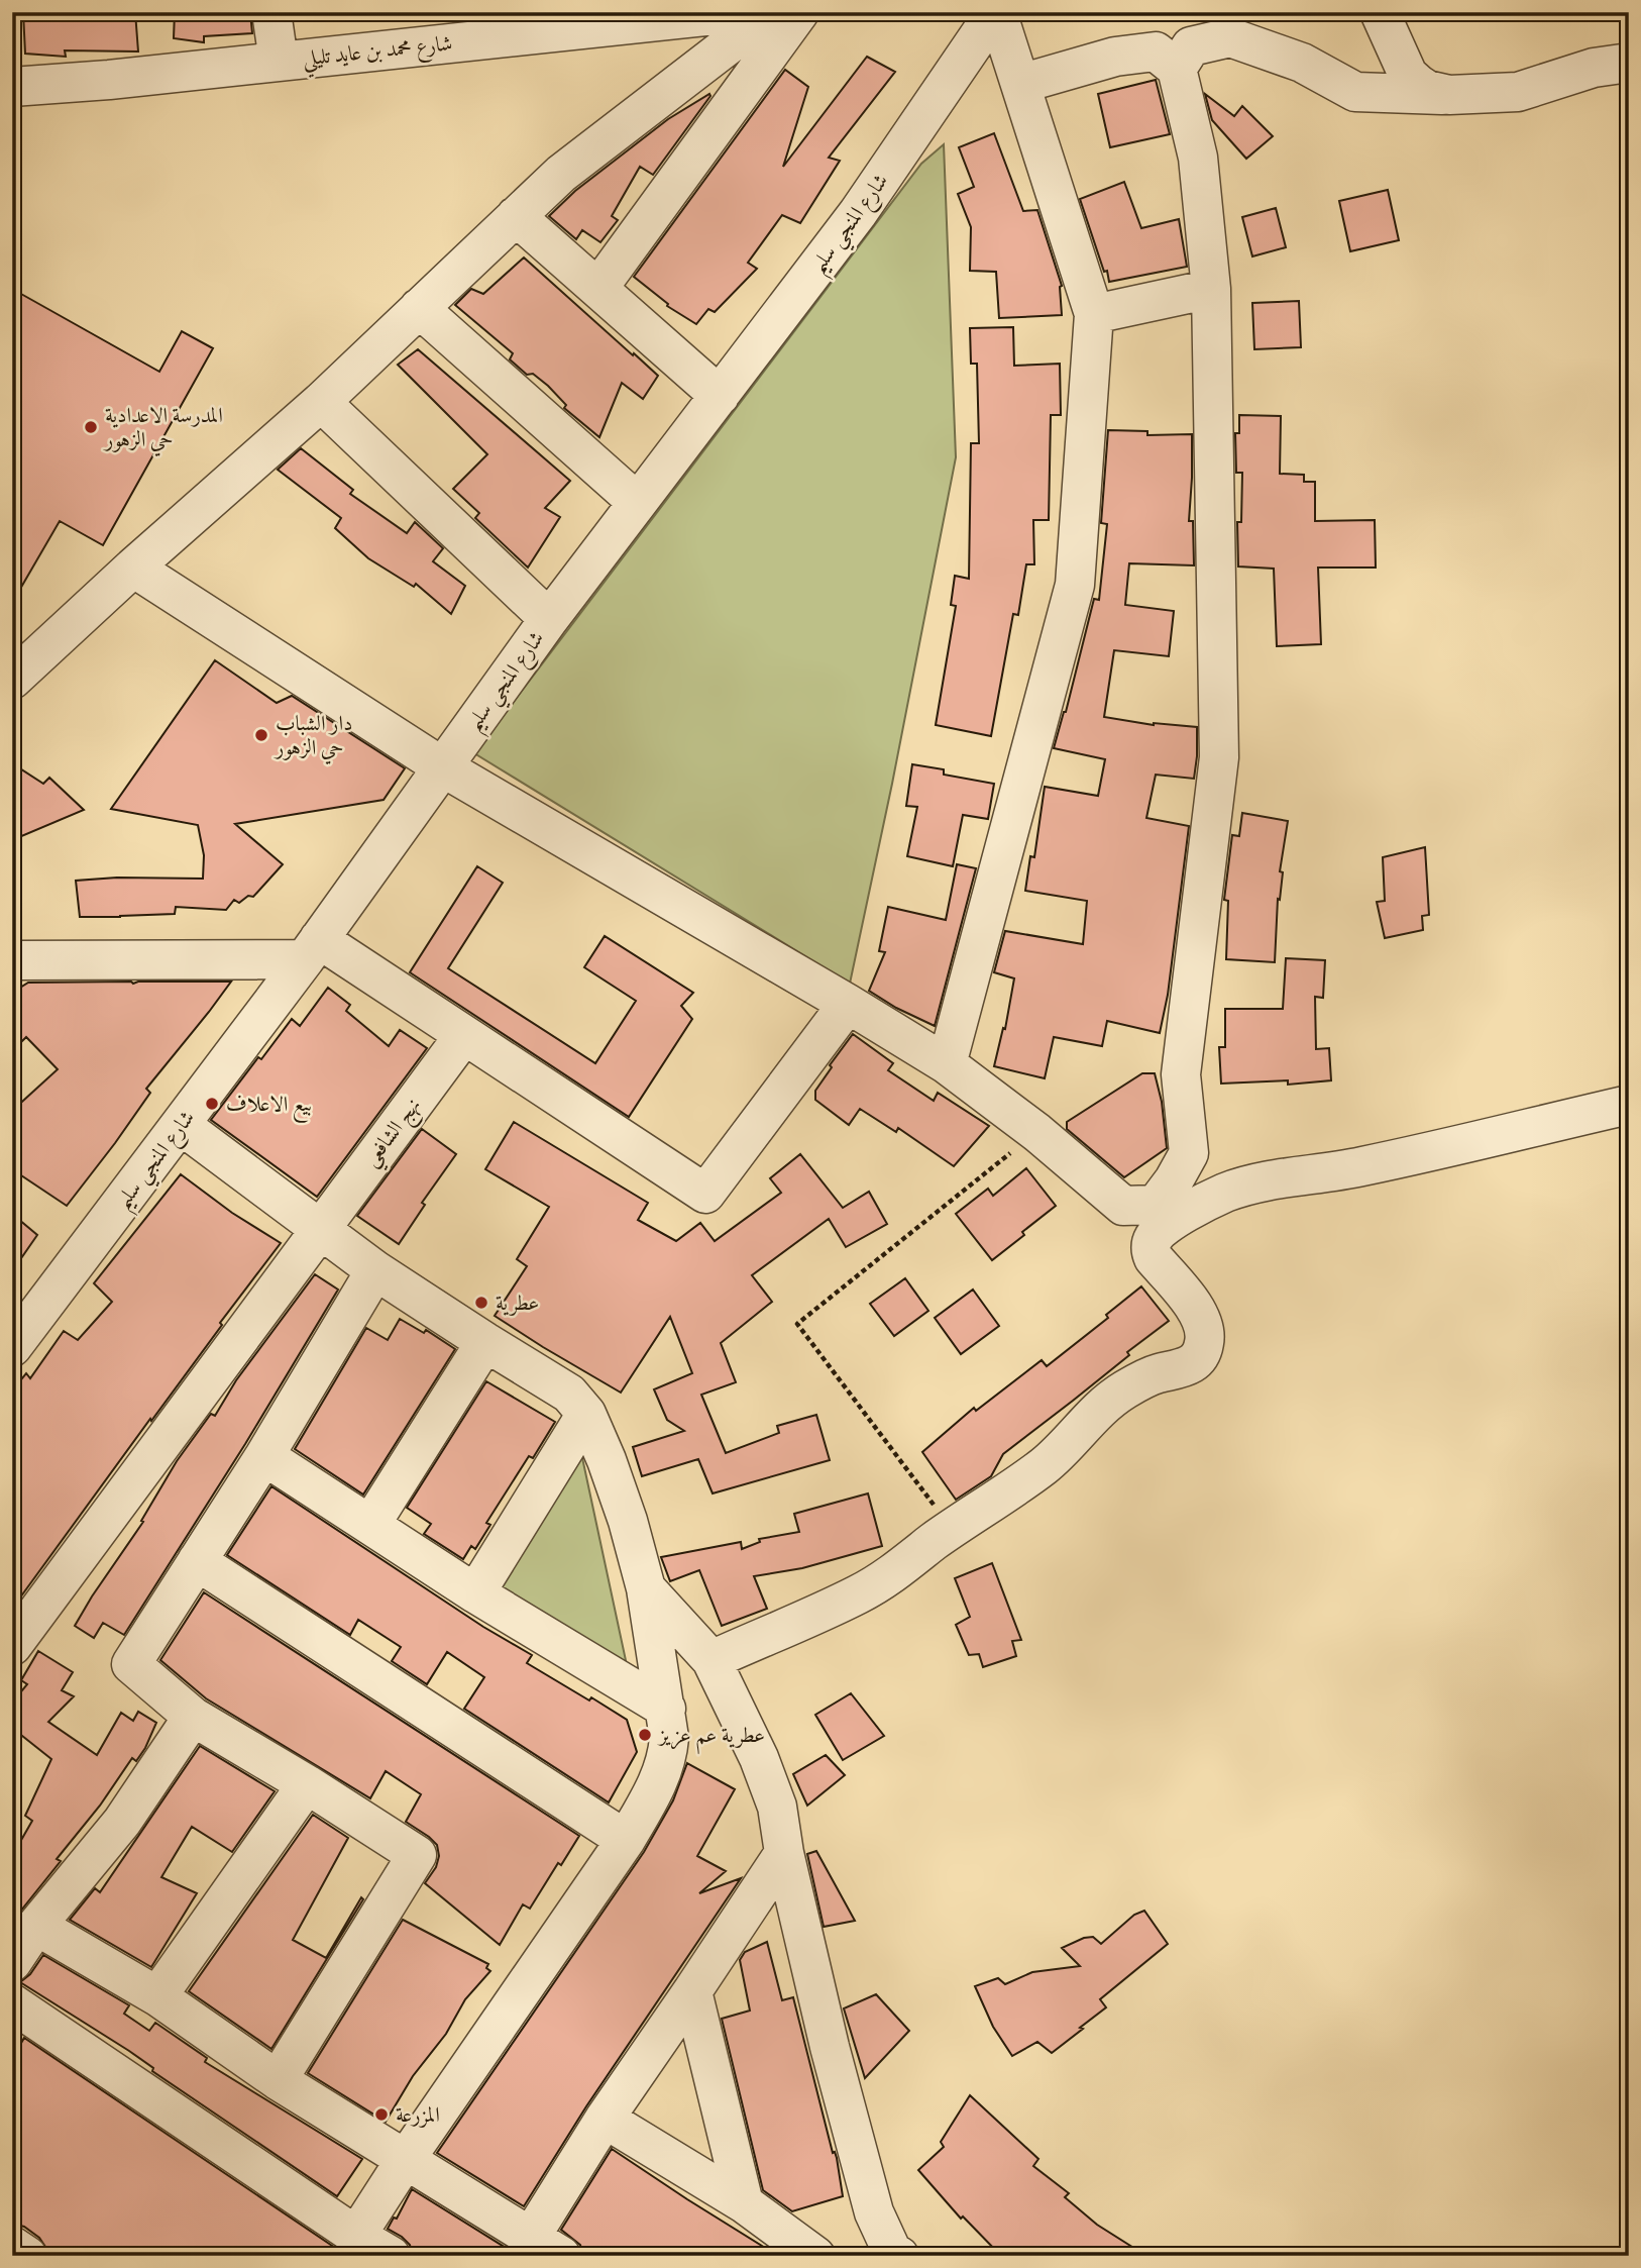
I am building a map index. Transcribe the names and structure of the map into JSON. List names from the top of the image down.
{
  "streets": {
    "street": ["شارع محمد بن عايد تليلي", "شارع المنجي سليم", "نهج الشافعي"]
  },
  "places": [
    "المدرسة الاعدادية حي الزهور",
    "دار الشباب حي الزهور",
    "بيع الاعلاف",
    "عطرية",
    "عطرية عم عزيز",
    "المزرعة"
  ]
}
